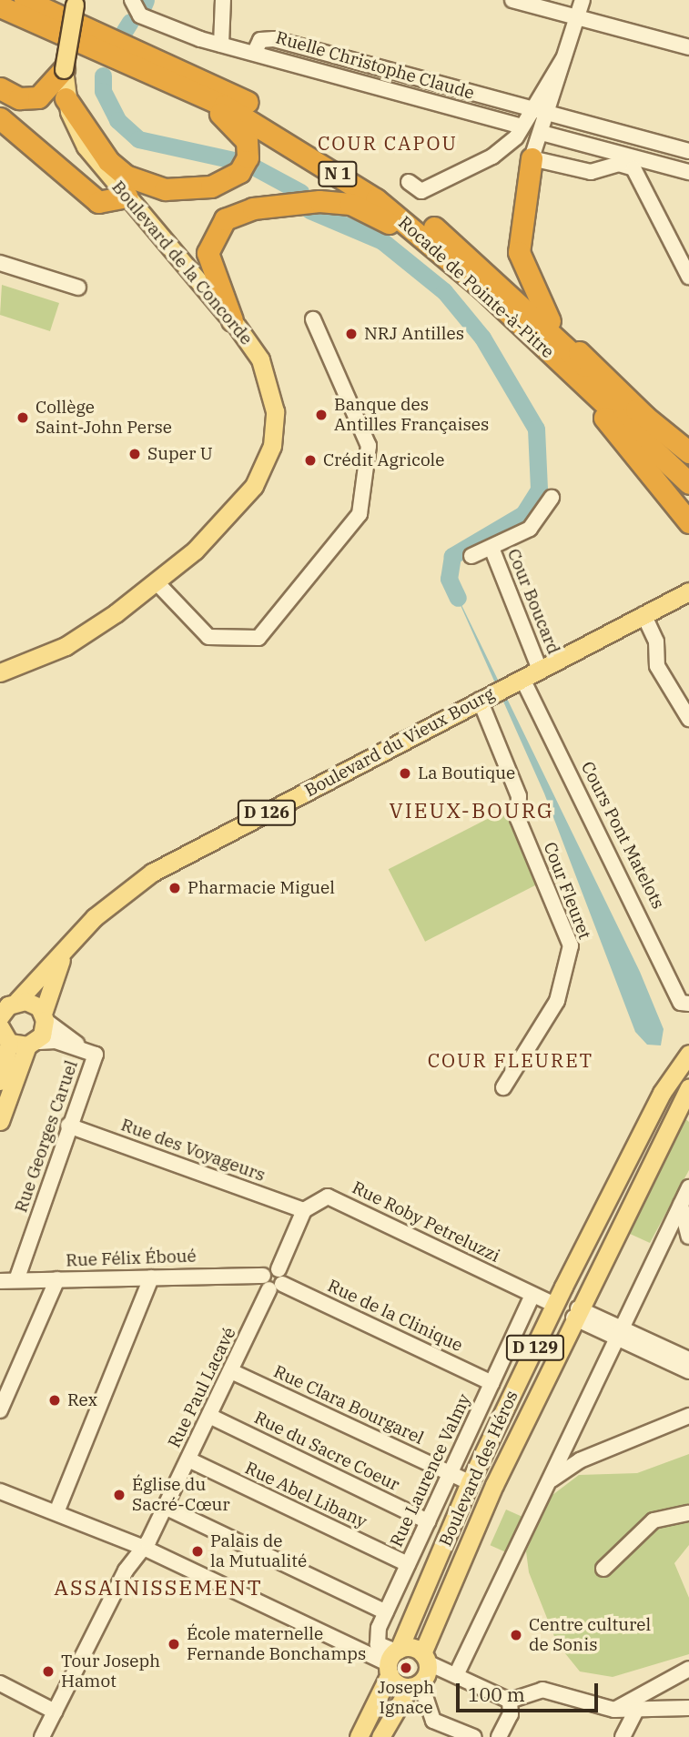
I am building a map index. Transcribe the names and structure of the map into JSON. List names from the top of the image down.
{
  "streets": {
    "highway": ["N 1", "Rocade de Pointe-à-Pitre"],
    "main road": [
      "Boulevard de la Concorde",
      "Boulevard du Vieux Bourg",
      "D 126",
      "D 129",
      "Boulevard des Héros"
    ],
    "street": [
      "Ruelle Christophe Claude",
      "Cour Boucard",
      "Cours Pont Matelots",
      "Cour Fleuret",
      "Rue Georges Caruel",
      "Rue des Voyageurs",
      "Rue Roby Petreluzzi",
      "Rue Félix Éboué",
      "Rue de la Clinique",
      "Rue Paul Lacavé",
      "Rue Clara Bourgarel",
      "Rue du Sacre Coeur",
      "Rue Laurence Valmy",
      "Rue Abel Libany"
    ]
  },
  "crossings": [
    ["Cour Boucard", "Boulevard du Vieux Bourg"],
    ["Boulevard du Vieux Bourg", "Cours Pont Matelots"],
    ["Boulevard du Vieux Bourg", "Cour Fleuret"],
    ["Boulevard du Vieux Bourg", "Rue Georges Caruel"],
    ["Rue Georges Caruel", "Rue des Voyageurs"],
    ["Rue Georges Caruel", "Rue Félix Éboué"],
    ["Rue des Voyageurs", "Rue Roby Petreluzzi"],
    ["Rue des Voyageurs", "Rue Paul Lacavé"],
    ["Rue Roby Petreluzzi", "Rue Paul Lacavé"],
    ["Rue Roby Petreluzzi", "Rue Laurence Valmy"],
    ["Rue Félix Éboué", "Rue de la Clinique"],
    ["Rue Félix Éboué", "Rue Paul Lacavé"],
    ["Rue de la Clinique", "Rue Paul Lacavé"],
    ["Rue de la Clinique", "Rue Laurence Valmy"],
    ["D 129", "Boulevard des Héros"],
    ["D 129", "Rue Laurence Valmy"],
    ["Rue Paul Lacavé", "Rue Clara Bourgarel"],
    ["Rue Paul Lacavé", "Rue du Sacre Coeur"],
    ["Rue Paul Lacavé", "Rue Abel Libany"],
    ["Rue Clara Bourgarel", "Boulevard des Héros"],
    ["Rue Clara Bourgarel", "Rue Laurence Valmy"],
    ["Rue du Sacre Coeur", "Rue Laurence Valmy"],
    ["Boulevard des Héros", "Rue Laurence Valmy"],
    ["Rue Laurence Valmy", "Rue Abel Libany"]
  ],
  "districts": [
    "COUR CAPOU",
    "VIEUX-BOURG",
    "COUR FLEURET",
    "ASSAINISSEMENT"
  ],
  "places": [
    "NRJ Antilles",
    "Banque des Antilles Françaises",
    "Collège Saint-John Perse",
    "Super U",
    "Crédit Agricole",
    "La Boutique",
    "Pharmacie Miguel",
    "Rex",
    "Église du Sacré-Cœur",
    "Palais de la Mutualité",
    "Centre culturel de Sonis",
    "École maternelle Fernande Bonchamps",
    "Joseph Ignace",
    "Tour Joseph Hamot"
  ],
  "scale_bar": "100 m"
}
